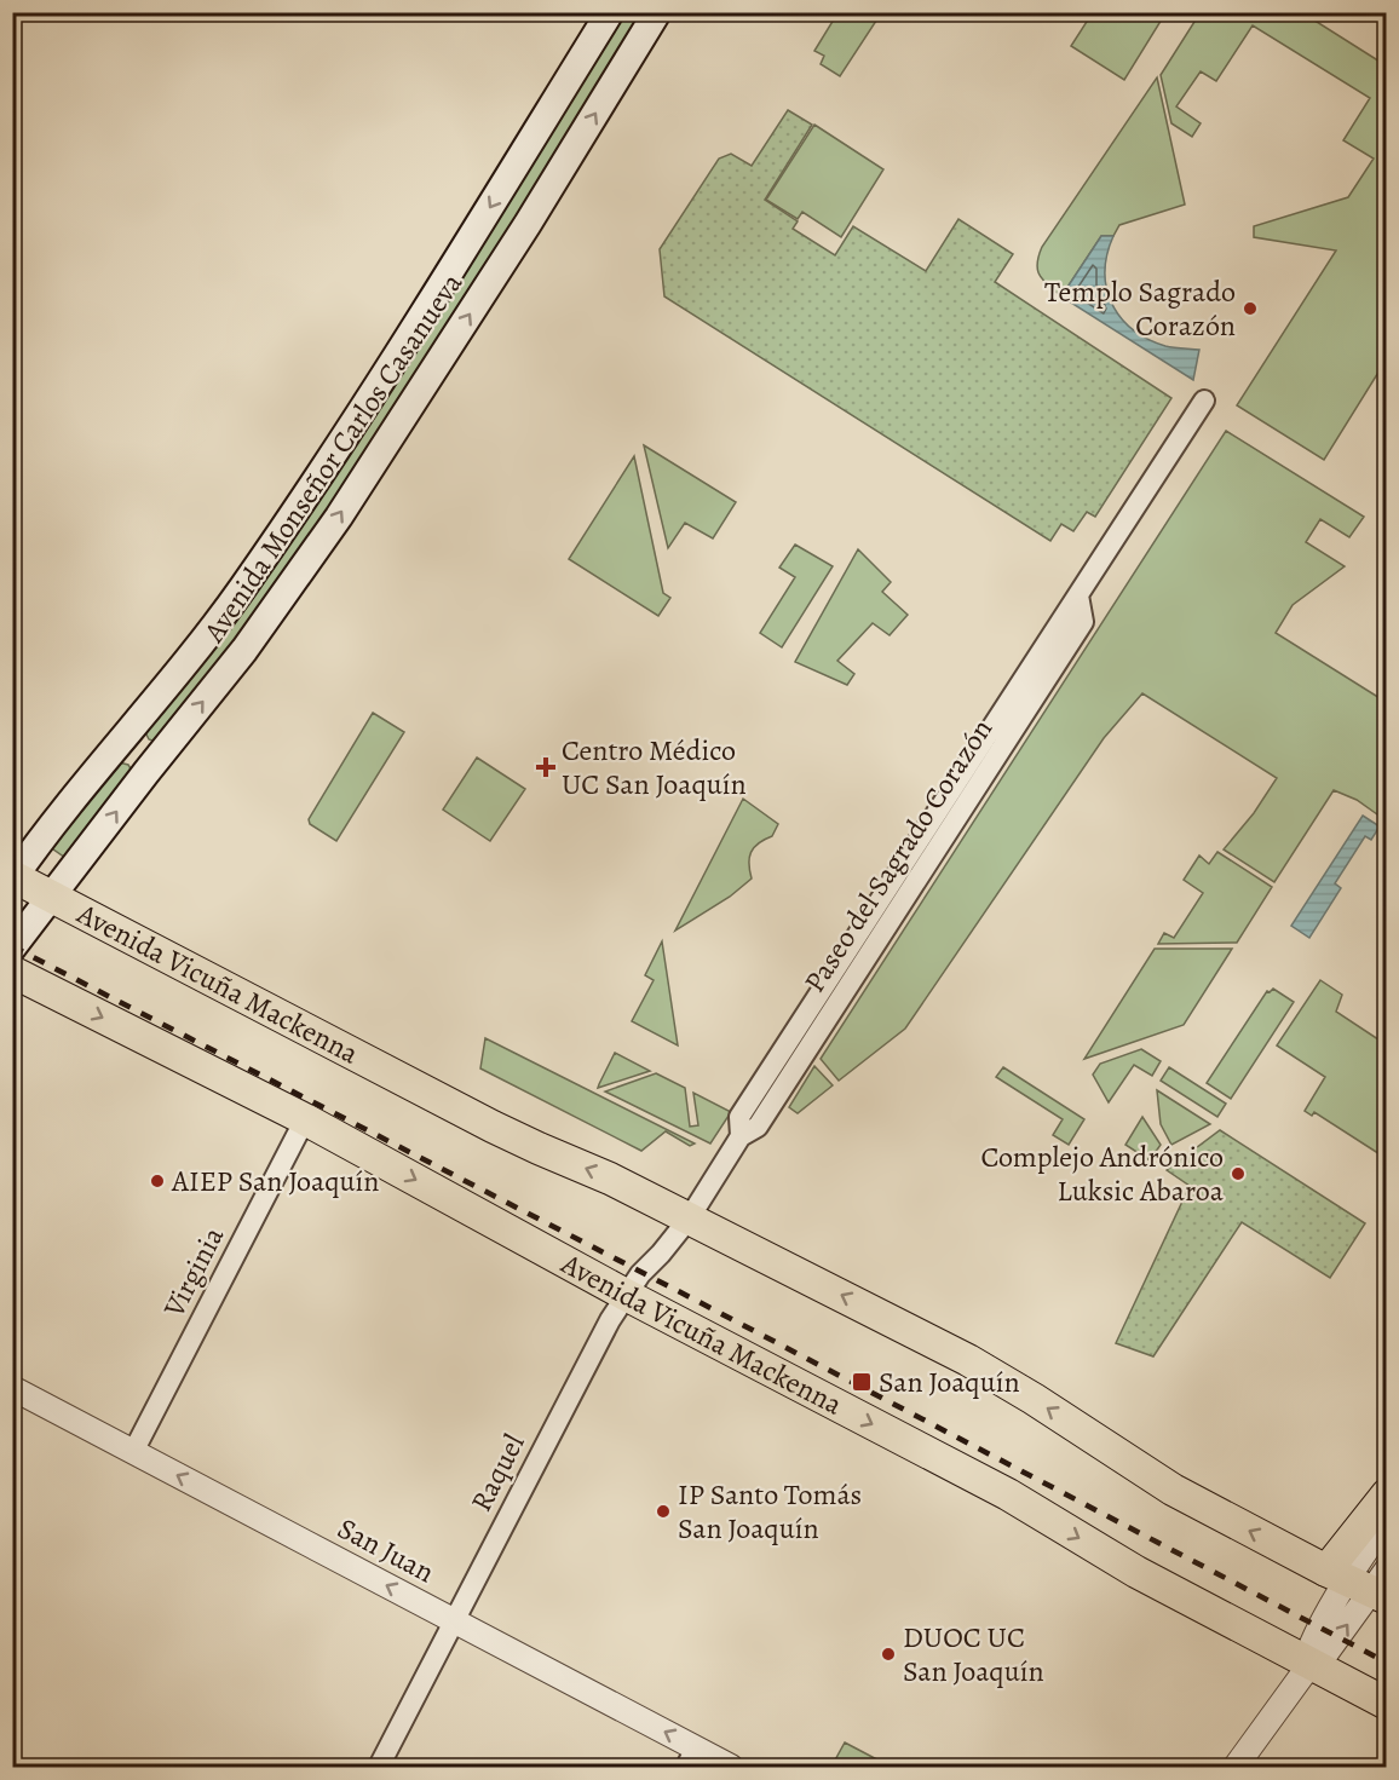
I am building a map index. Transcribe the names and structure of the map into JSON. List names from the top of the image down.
{
  "streets": {
    "main road": ["Avenida Monseñor Carlos Casanueva", "Avenida Vicuña Mackenna"],
    "street": [
      "Paseo del Sagrado Corazón",
      "Virginia",
      "Raquel",
      "San Juan"
    ]
  },
  "crossings": [
    ["Avenida Monseñor Carlos Casanueva", "Avenida Vicuña Mackenna"],
    ["Paseo del Sagrado Corazón", "Avenida Vicuña Mackenna"],
    ["Paseo del Sagrado Corazón", "Raquel"],
    ["Avenida Vicuña Mackenna", "Virginia"],
    ["Avenida Vicuña Mackenna", "Raquel"],
    ["Virginia", "San Juan"],
    ["Raquel", "San Juan"]
  ],
  "one_way": ["San Juan"],
  "places": {
    "other": [
      "Templo Sagrado Corazón",
      "Complejo Andrónico Luksic Abaroa",
      "AIEP San Joaquín",
      "IP Santo Tomás San Joaquín",
      "DUOC UC San Joaquín"
    ],
    "health": ["Centro Médico UC San Joaquín"],
    "transit": ["San Joaquín"]
  }
}
